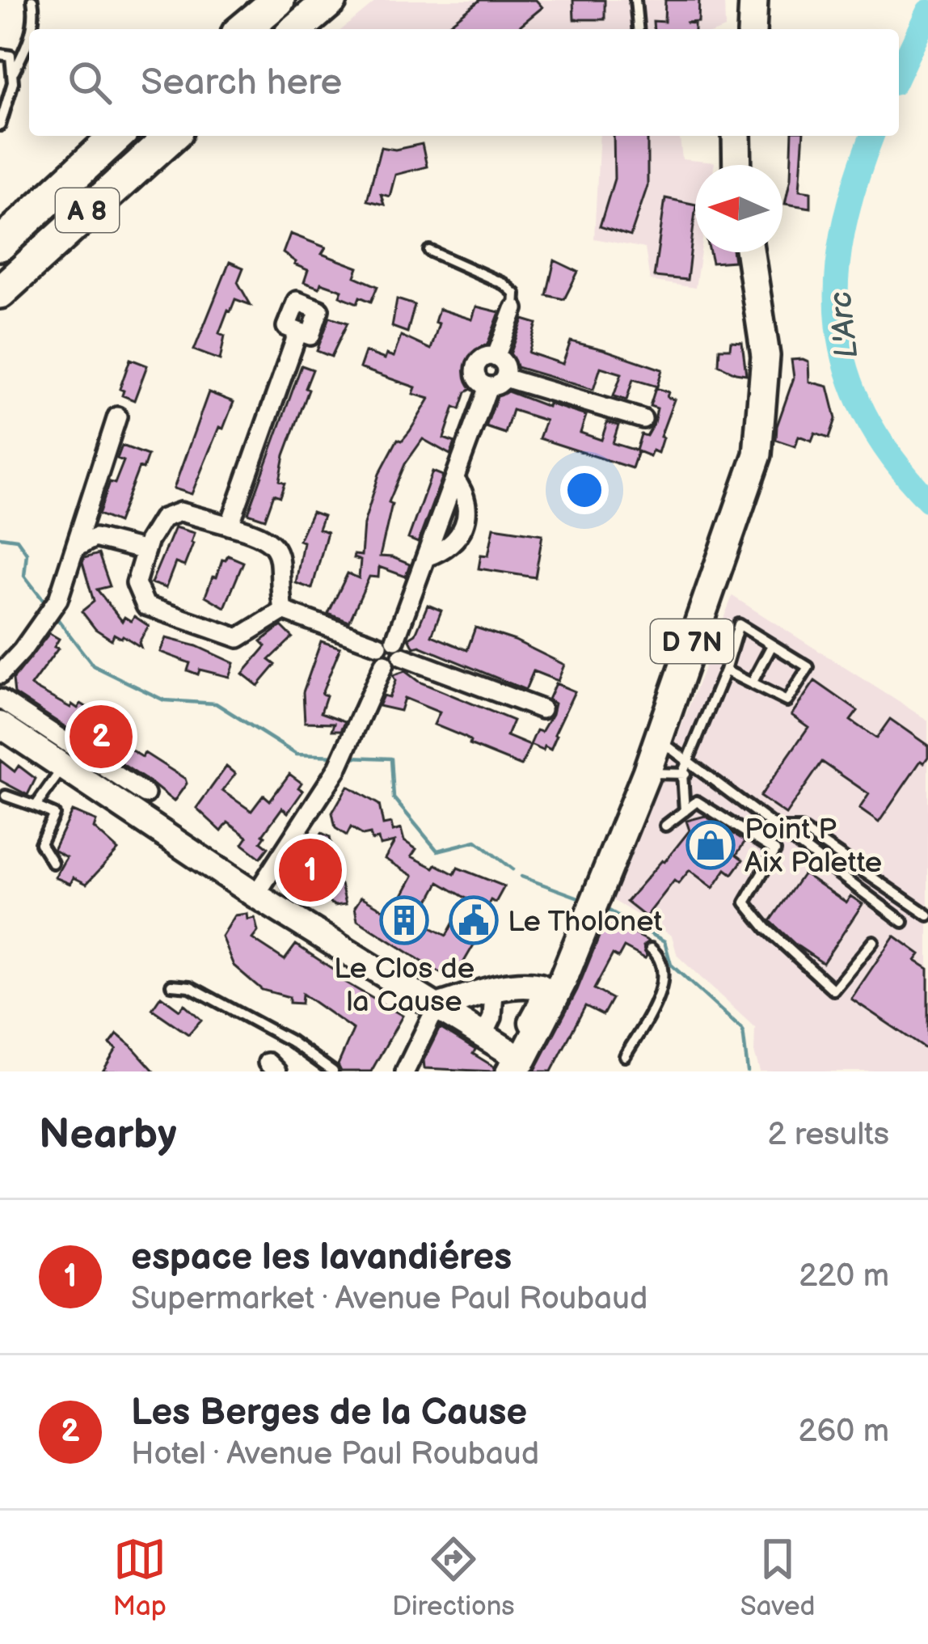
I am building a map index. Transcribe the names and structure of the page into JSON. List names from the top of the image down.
{
  "streets": {
    "highway": ["A 8"],
    "main road": ["D 7N"]
  },
  "water": ["L'Arc"],
  "places": {
    "shop": ["Point P Aix Palette"],
    "building": ["Le Clos de la Cause"],
    "public building": ["Le Tholonet"]
  },
  "north": "left",
  "page": {
    "search": "Search here",
    "pins": ["2", "1"],
    "heading": ["Nearby", "2 results"],
    "list": [
      {
        "mark": "1",
        "name": "espace les lavandiéres",
        "note": "Supermarket · Avenue Paul Roubaud",
        "value": "220 m"
      },
      {
        "mark": "2",
        "name": "Les Berges de la Cause",
        "note": "Hotel · Avenue Paul Roubaud",
        "value": "260 m"
      }
    ],
    "nav": ["Map", "Directions", "Saved"]
  }
}
